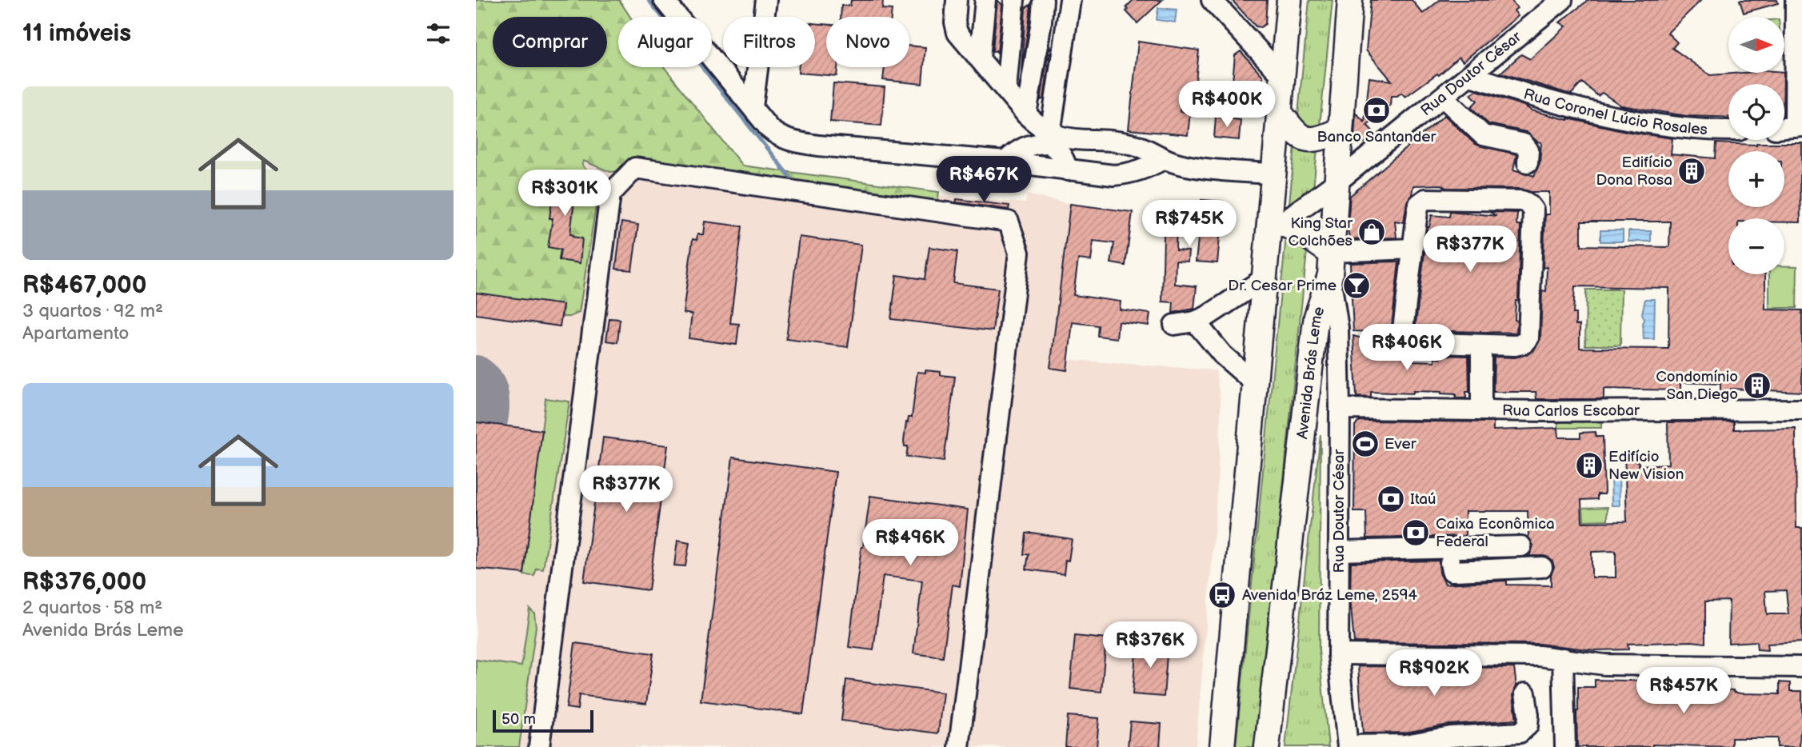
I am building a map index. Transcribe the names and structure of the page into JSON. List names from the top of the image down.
{
  "streets": {
    "main road": ["Avenida Brás Leme"],
    "street": ["Rua Doutor César", "Rua Coronel Lúcio Rosales", "Rua Carlos Escobar"]
  },
  "crossings": [
    ["Rua Doutor César", "Rua Coronel Lúcio Rosales"],
    ["Rua Doutor César", "Avenida Brás Leme"],
    ["Rua Doutor César", "Rua Carlos Escobar"]
  ],
  "places": {
    "bank": ["Banco Santander", "Itaú", "Caixa Econômica Federal"],
    "building": ["Edifício Dona Rosa", "Condomínio San Diego", "Edifício New Vision"],
    "shop": ["King Star Colchões"],
    "bar": ["Dr. Cesar Prime"],
    "sports": ["Ever"],
    "bus stop": ["Avenida Bráz Leme, 2594"]
  },
  "scale_bar": "50 m",
  "north": "right",
  "page": {
    "heading": "11 imóveis",
    "map_buttons": ["+", "−"],
    "chip": [
      "Comprar",
      "Alugar",
      "Filtros",
      "Novo"
    ],
    "list": [
      {
        "name": "R$467,000",
        "note": "3 quartos · 92 m² · Apartamento"
      },
      {
        "name": "R$376,000",
        "note": "2 quartos · 58 m² · Avenida Brás Leme"
      }
    ],
    "price": [
      "R$400K",
      "R$467K",
      "R$301K",
      "R$745K",
      "R$377K",
      "R$406K",
      "R$377K",
      "R$496K",
      "R$376K",
      "R$902K",
      "R$457K"
    ],
    "scale": "50 m"
  }
}
